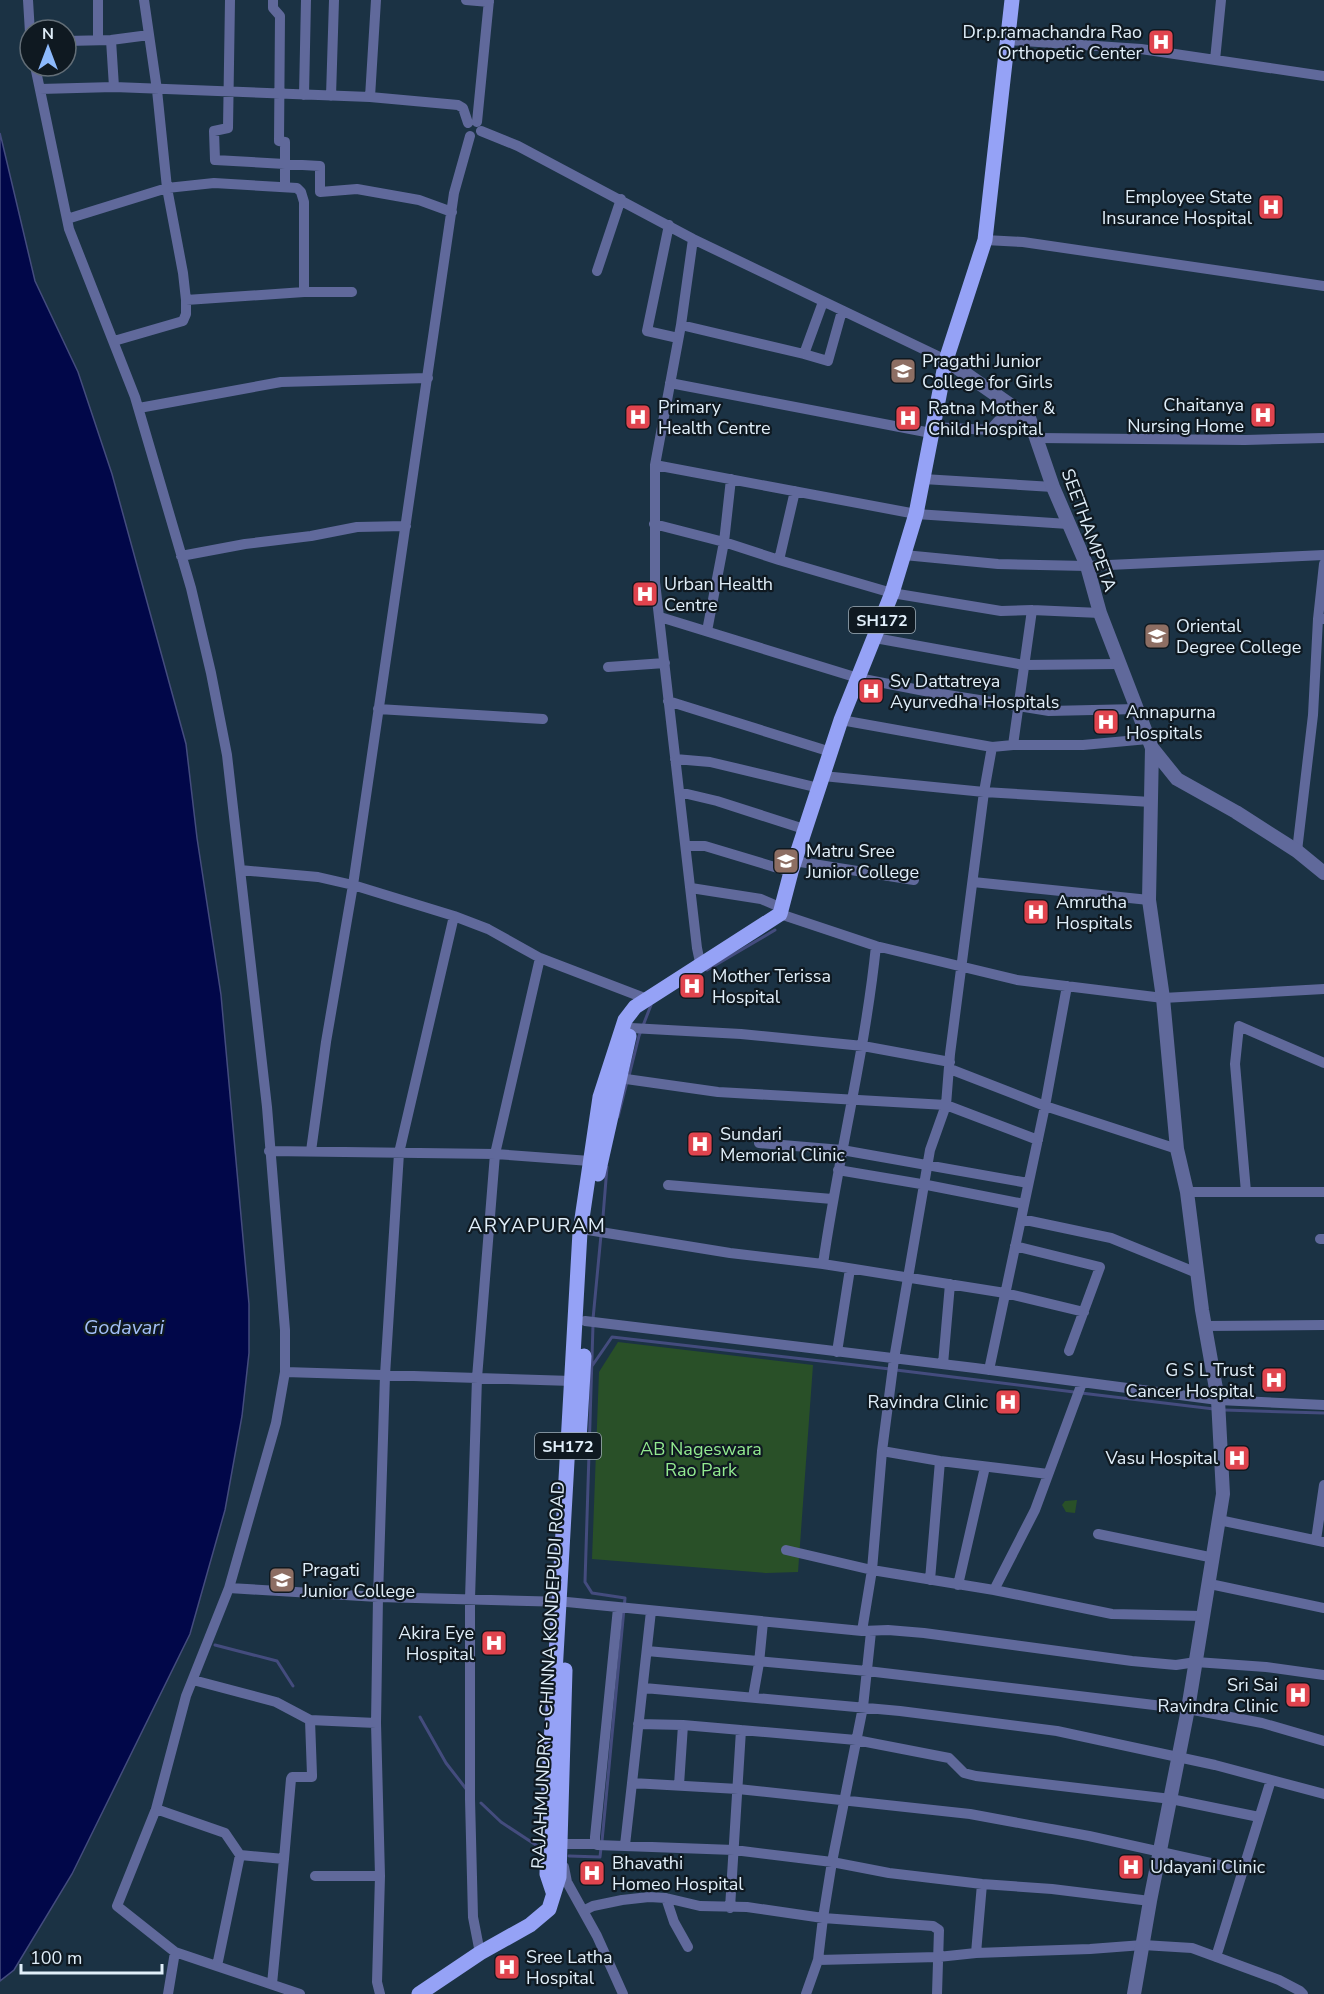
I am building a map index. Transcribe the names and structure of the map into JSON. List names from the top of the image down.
{
  "streets": {
    "main road": ["SH172", "RAJAHMUNDRY - CHINNA KONDEPUDI ROAD"],
    "street": ["SEETHAMPETA"]
  },
  "crossings": [
    ["SH172", "RAJAHMUNDRY - CHINNA KONDEPUDI ROAD"]
  ],
  "districts": ["ARYAPURAM"],
  "water": ["Godavari"],
  "parks": ["AB Nageswara Rao Park"],
  "places": {
    "hospital": [
      "Dr.p.ramachandra Rao Orthopetic Center",
      "Employee State Insurance Hospital",
      "Chaitanya Nursing Home",
      "Primary Health Centre",
      "Ratna Mother & Child Hospital",
      "Urban Health Centre",
      "Sv Dattatreya Ayurvedha Hospitals",
      "Annapurna Hospitals",
      "Amrutha Hospitals",
      "Mother Terissa Hospital",
      "Sundari Memorial Clinic",
      "G S L Trust Cancer Hospital",
      "Ravindra Clinic",
      "Vasu Hospital",
      "Akira Eye Hospital",
      "Sri Sai Ravindra Clinic",
      "Udayani Clinic",
      "Bhavathi Homeo Hospital",
      "Sree Latha Hospital"
    ],
    "school or university": [
      "Pragathi Junior College for Girls",
      "Oriental Degree College",
      "Matru Sree Junior College",
      "Pragati Junior College"
    ]
  },
  "scale_bar": "100 m",
  "north": "top"
}
